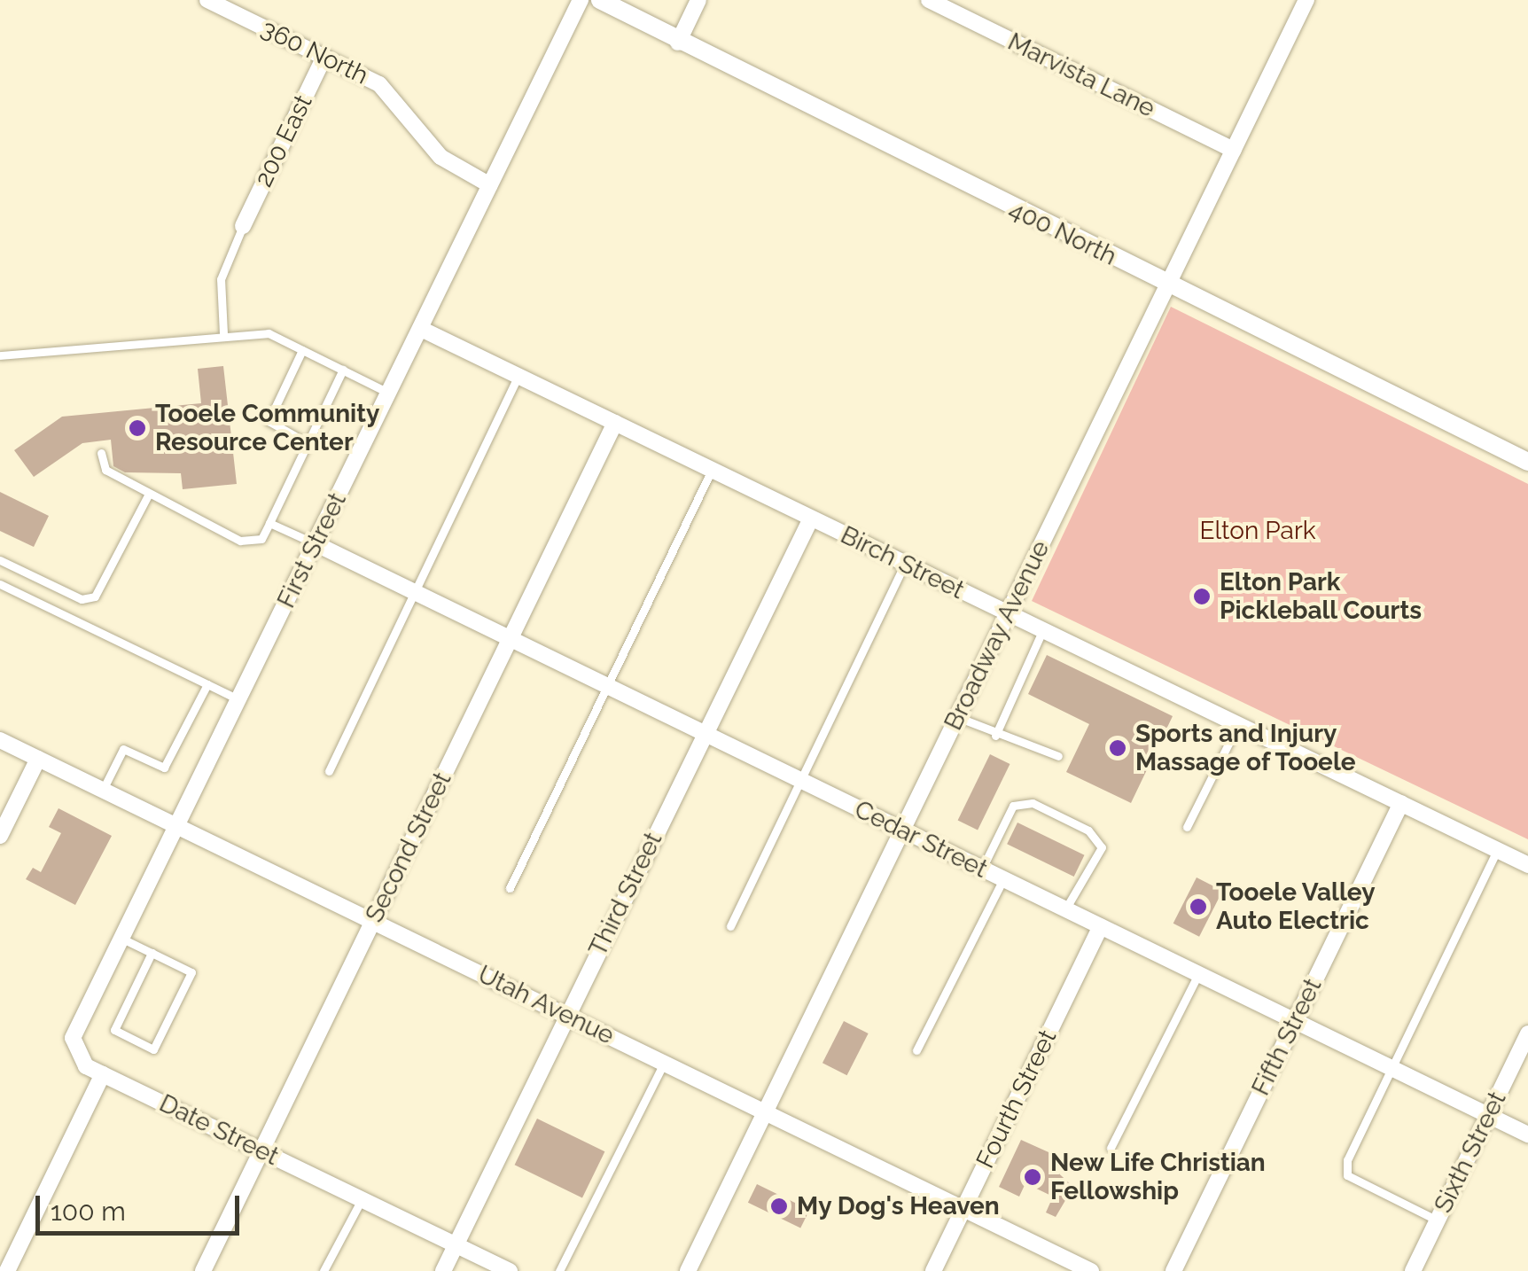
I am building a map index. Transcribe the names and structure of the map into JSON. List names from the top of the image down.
{
  "streets": {
    "street": [
      "360 North",
      "Marvista Lane",
      "200 East",
      "400 North",
      "First Street",
      "Birch Street",
      "Broadway Avenue",
      "Cedar Street",
      "Second Street",
      "Third Street",
      "Utah Avenue",
      "Fifth Street",
      "Fourth Street",
      "Date Street",
      "Sixth Street"
    ]
  },
  "crossings": [
    ["360 North", "200 East"],
    ["360 North", "First Street"],
    ["Marvista Lane", "Broadway Avenue"],
    ["400 North", "Broadway Avenue"],
    ["First Street", "Birch Street"],
    ["First Street", "Cedar Street"],
    ["First Street", "Utah Avenue"],
    ["First Street", "Date Street"],
    ["Birch Street", "Broadway Avenue"],
    ["Birch Street", "Second Street"],
    ["Birch Street", "Third Street"],
    ["Birch Street", "Fifth Street"],
    ["Broadway Avenue", "Cedar Street"],
    ["Broadway Avenue", "Utah Avenue"],
    ["Cedar Street", "Second Street"],
    ["Cedar Street", "Third Street"],
    ["Cedar Street", "Fifth Street"],
    ["Cedar Street", "Fourth Street"],
    ["Cedar Street", "Sixth Street"],
    ["Second Street", "Utah Avenue"],
    ["Second Street", "Date Street"],
    ["Third Street", "Utah Avenue"],
    ["Third Street", "Date Street"],
    ["Utah Avenue", "Fourth Street"]
  ],
  "parks": ["Elton Park"],
  "places": [
    "Tooele Community Resource Center",
    "Elton Park Pickleball Courts",
    "Sports and Injury Massage of Tooele",
    "Tooele Valley Auto Electric",
    "New Life Christian Fellowship",
    "My Dog's Heaven"
  ],
  "scale_bar": "100 m"
}
